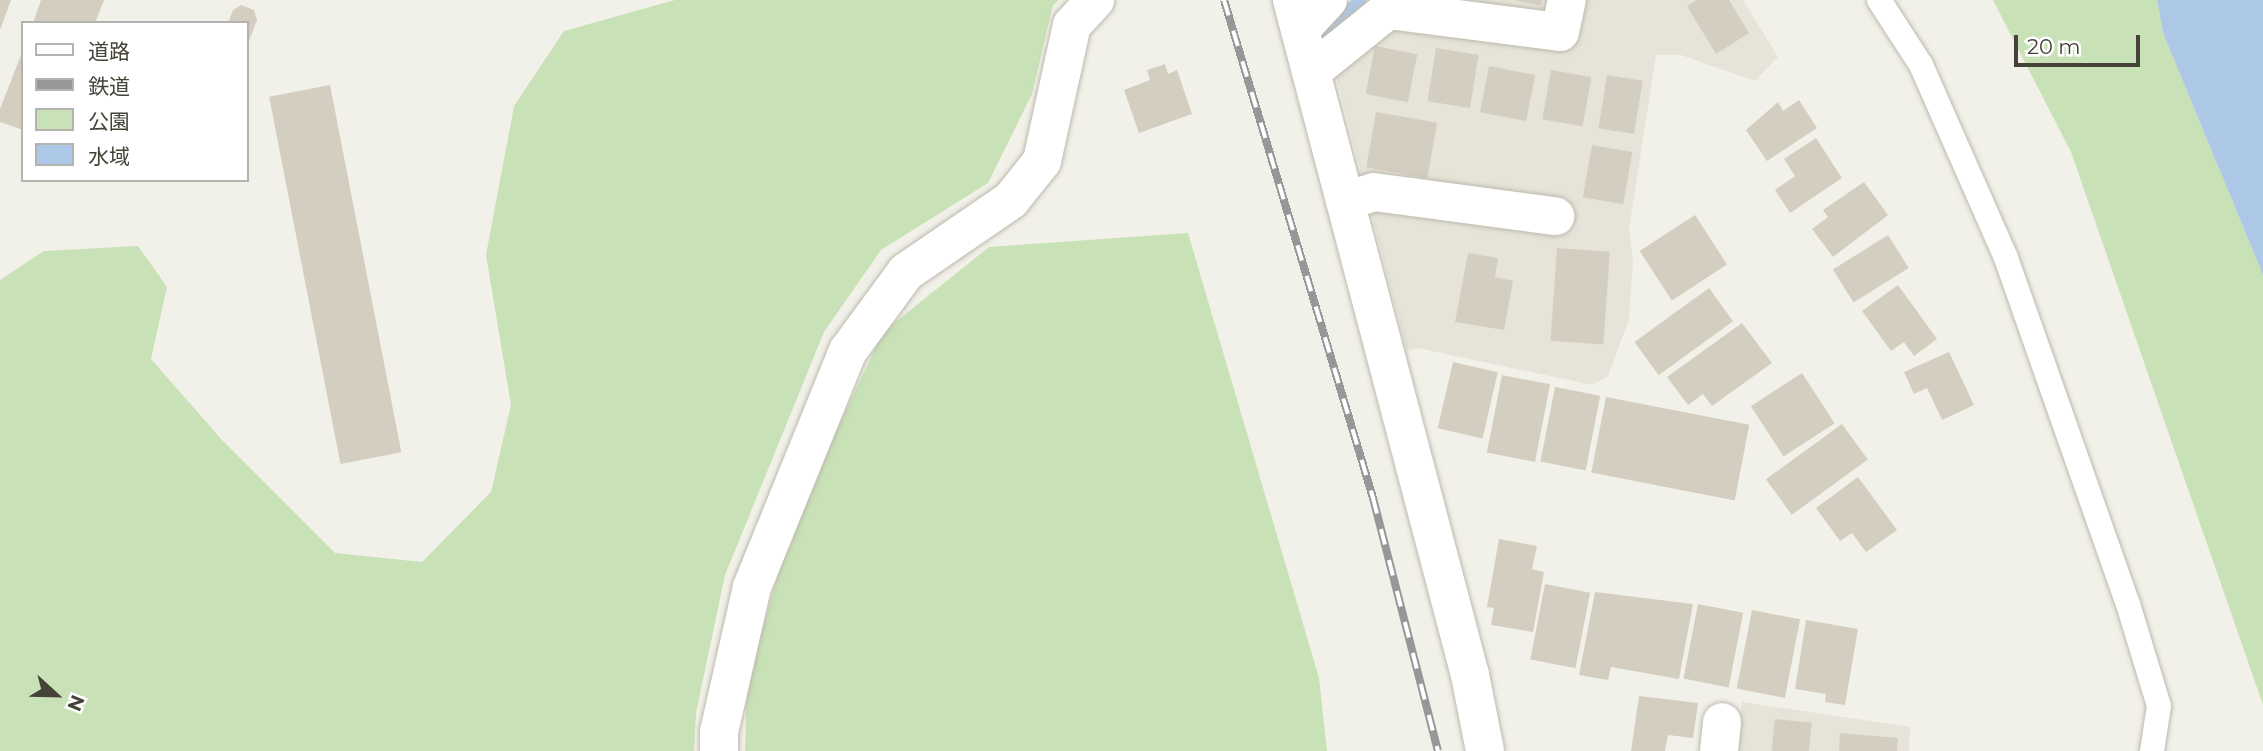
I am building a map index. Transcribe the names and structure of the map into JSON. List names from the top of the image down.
{
  "legend": [
    "道路",
    "鉄道",
    "公園",
    "水域"
  ],
  "scale_bar": "20 m",
  "north": "right"
}
